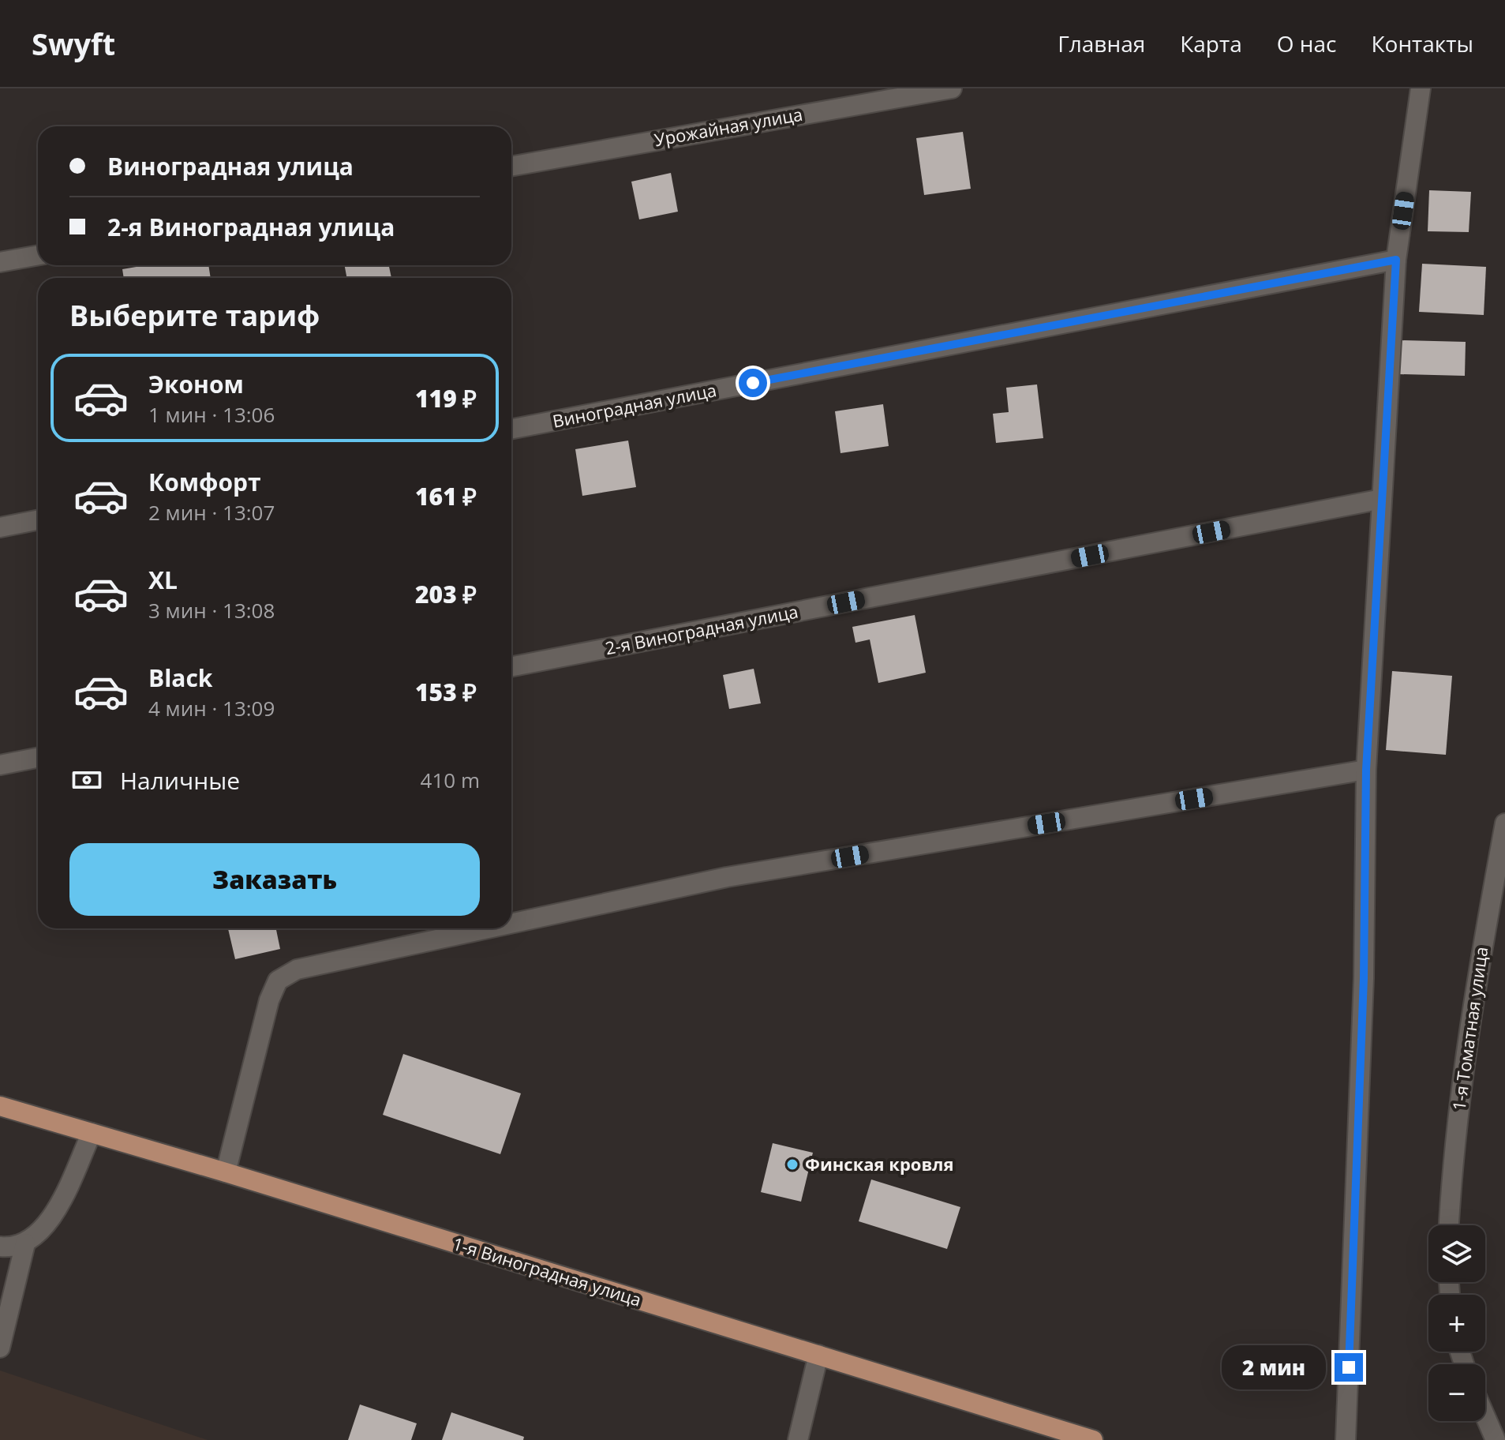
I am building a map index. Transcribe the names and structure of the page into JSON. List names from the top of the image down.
{
  "streets": {
    "main road": ["1-я Виноградная улица"],
    "street": [
      "Урожайная улица",
      "Виноградная улица",
      "2-я Виноградная улица",
      "1-я Томатная улица"
    ]
  },
  "places": ["Финская кровля"],
  "page": {
    "header": "Swyft",
    "nav": [
      "Главная",
      "Карта",
      "О нас",
      "Контакты"
    ],
    "banner": ["Виноградная улица", "2-я Виноградная улица"],
    "heading": "Выберите тариф",
    "list": [
      {
        "name": "Эконом",
        "note": "1 мин · 13:06",
        "value": "119 ₽"
      },
      {
        "name": "Комфорт",
        "note": "2 мин · 13:07",
        "value": "161 ₽"
      },
      {
        "name": "XL",
        "note": "3 мин · 13:08",
        "value": "203 ₽"
      },
      {
        "name": "Black",
        "note": "4 мин · 13:09",
        "value": "153 ₽"
      }
    ],
    "pay": ["Наличные", "410 m"],
    "buttons": "Заказать",
    "map_buttons": ["+", "−"],
    "bubble": "2 мин"
  }
}
